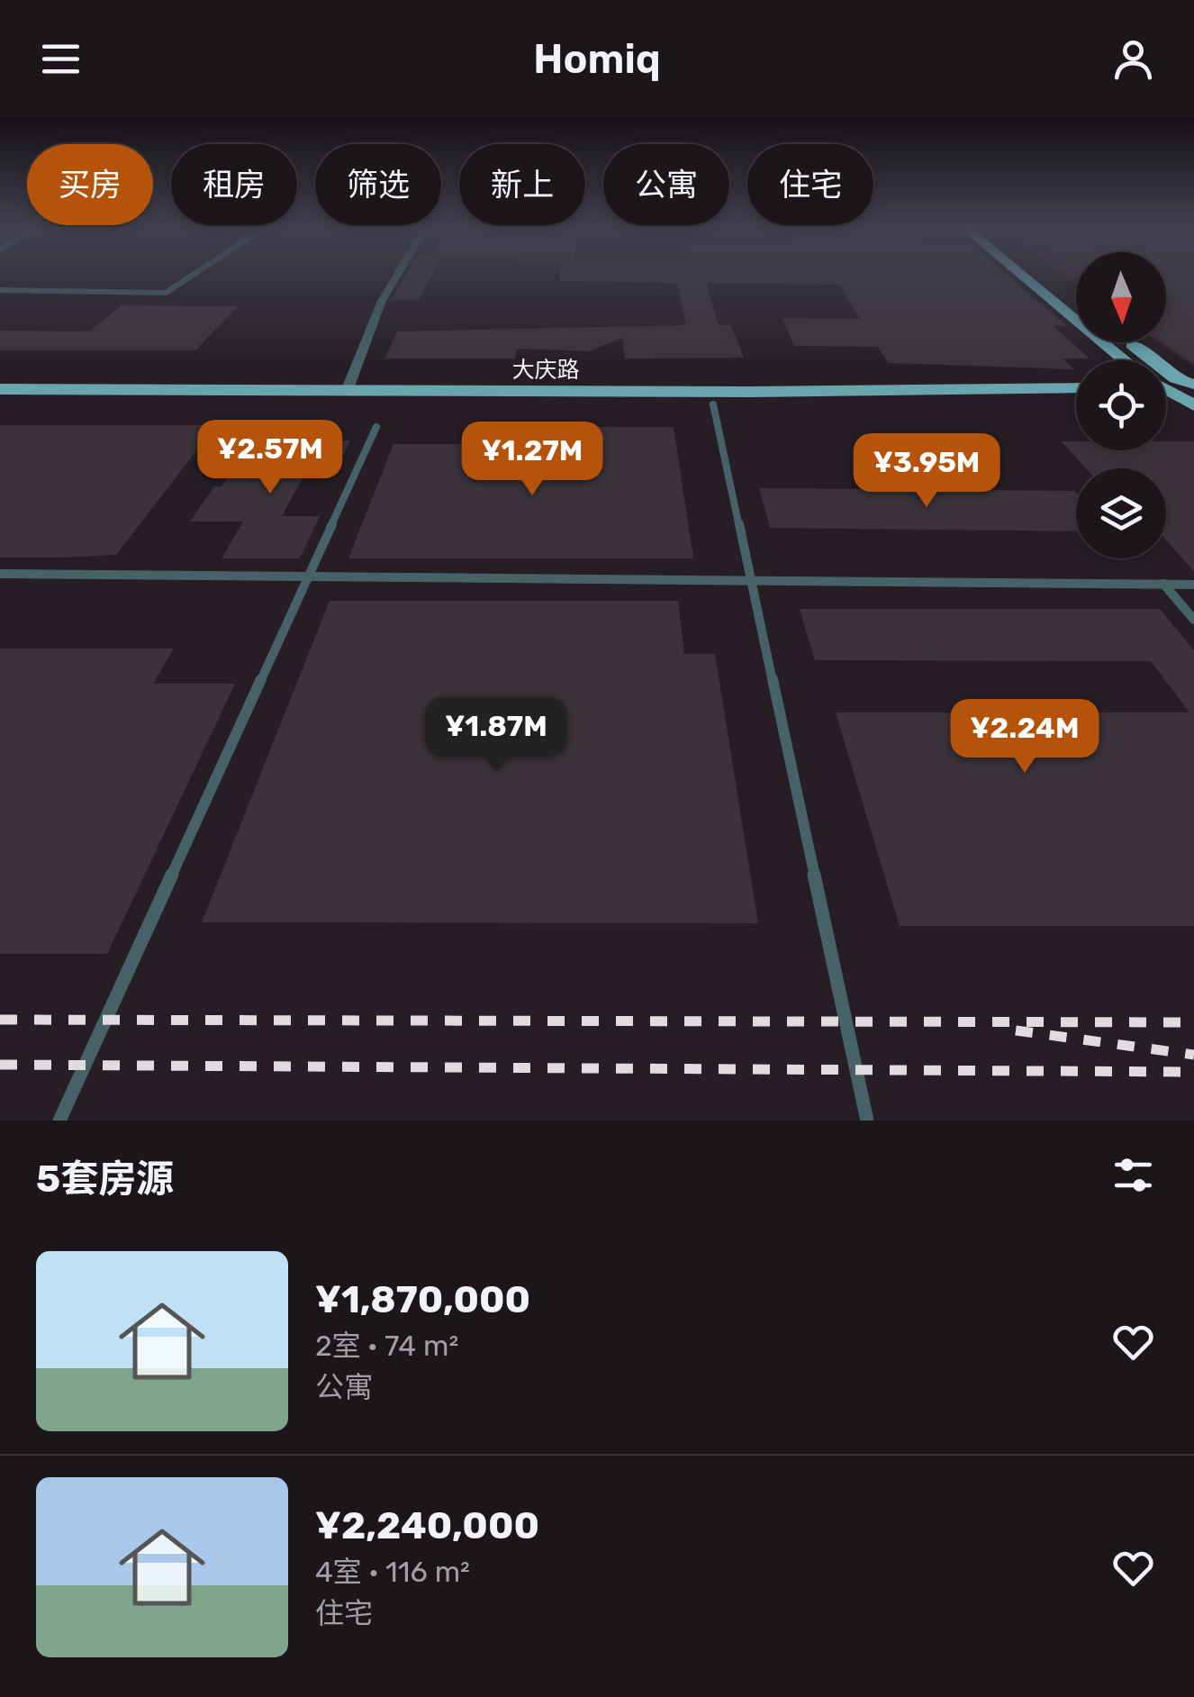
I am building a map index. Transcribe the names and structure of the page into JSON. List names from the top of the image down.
{
  "streets": {
    "main road": ["大庆路"]
  },
  "north": "bottom",
  "page": {
    "header": "Homiq",
    "chip": [
      "买房",
      "租房",
      "筛选",
      "新上",
      "公寓",
      "住宅"
    ],
    "price": [
      "¥2.57M",
      "¥1.27M",
      "¥3.95M",
      "¥1.87M",
      "¥2.24M"
    ],
    "heading": "5套房源",
    "list": [
      {
        "name": "¥1,870,000",
        "note": "2室 · 74 m² · 公寓"
      },
      {
        "name": "¥2,240,000",
        "note": "4室 · 116 m² · 住宅"
      }
    ]
  }
}
